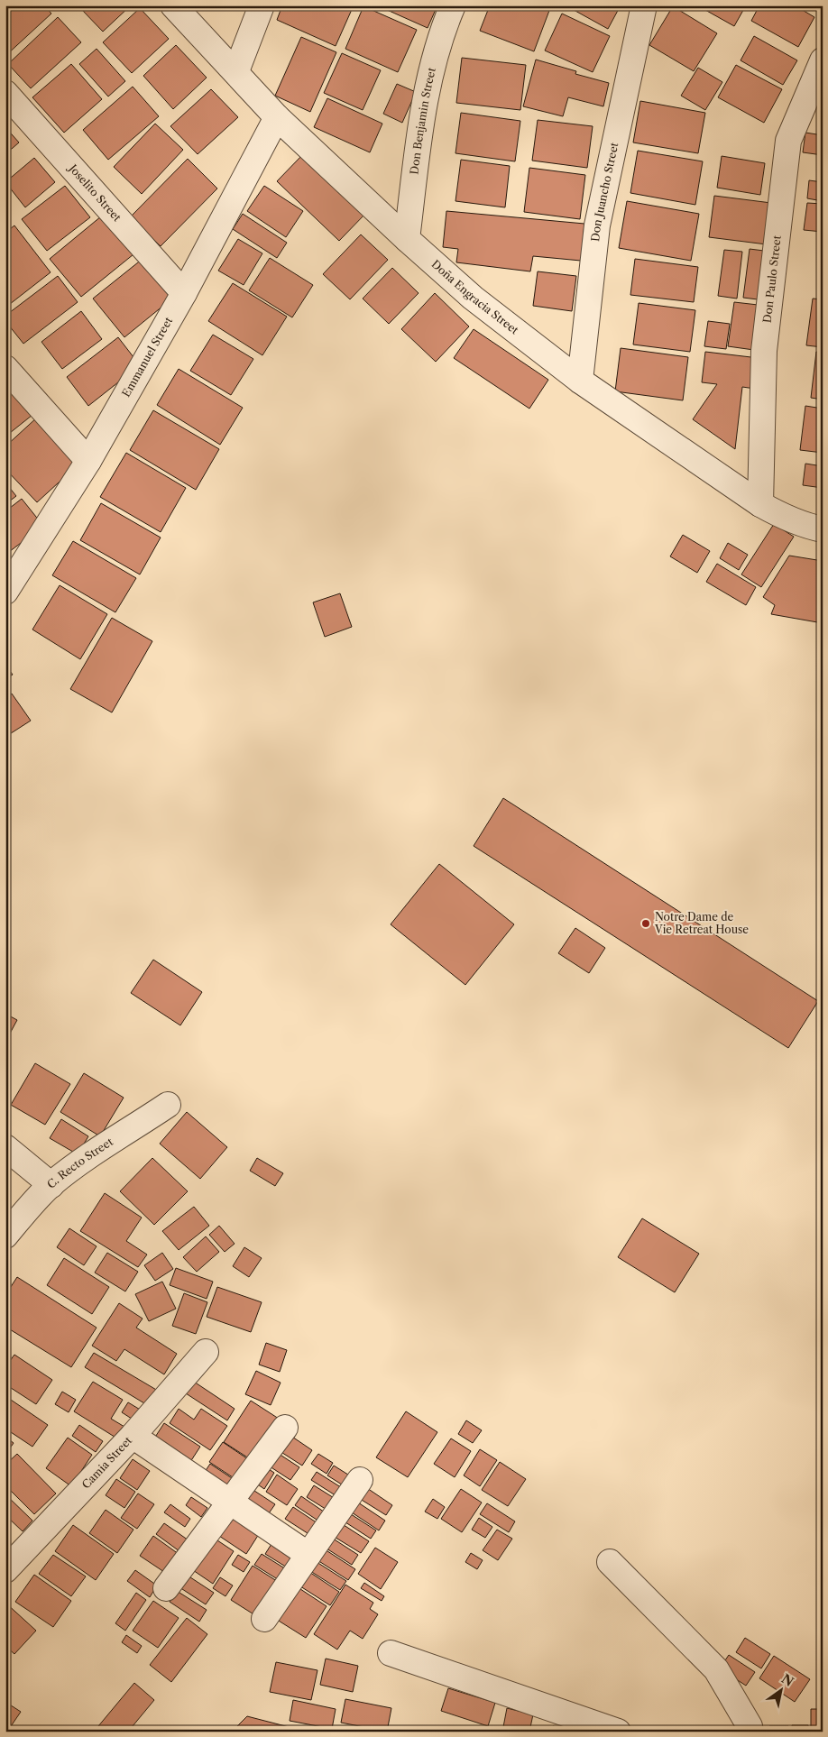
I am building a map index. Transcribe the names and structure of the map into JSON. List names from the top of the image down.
{
  "streets": {
    "street": [
      "Don Benjamin Street",
      "Don Juancho Street",
      "Joselito Street",
      "Don Paulo Street",
      "Doña Engracia Street",
      "Emmanuel Street",
      "C. Recto Street",
      "Camia Street"
    ]
  },
  "crossings": [
    ["Don Benjamin Street", "Doña Engracia Street"],
    ["Don Juancho Street", "Doña Engracia Street"],
    ["Joselito Street", "Emmanuel Street"],
    ["Don Paulo Street", "Doña Engracia Street"],
    ["Doña Engracia Street", "Emmanuel Street"]
  ],
  "places": ["Notre Dame de Vie Retreat House"],
  "north": "top right"
}
